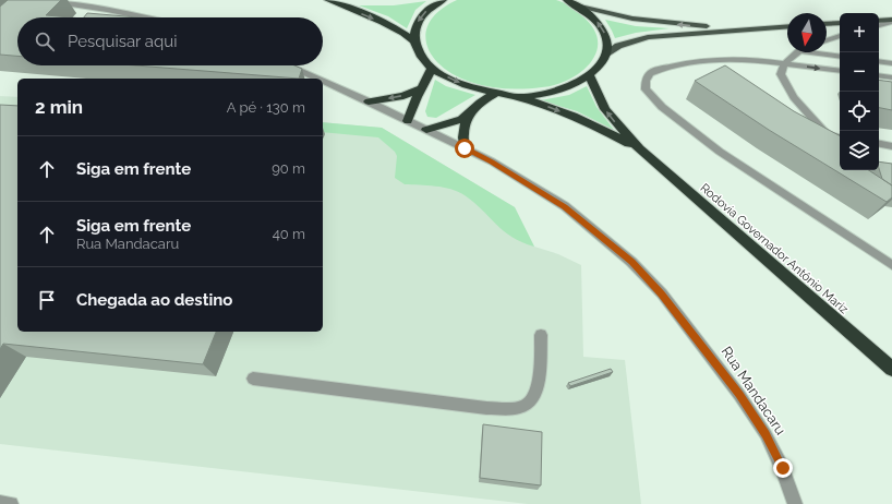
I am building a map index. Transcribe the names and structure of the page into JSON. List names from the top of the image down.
{
  "streets": {
    "highway": ["Rodovia Governador Antônio Mariz"],
    "street": ["Rua Mandacaru"]
  },
  "north": "bottom",
  "page": {
    "map_buttons": ["+", "−"],
    "search": "Pesquisar aqui",
    "heading": ["2 min", "A pé · 130 m"],
    "list": [
      ["Siga em frente", "90 m"],
      ["Siga em frente", "Rua Mandacaru", "40 m"],
      "Chegada ao destino"
    ]
  }
}
